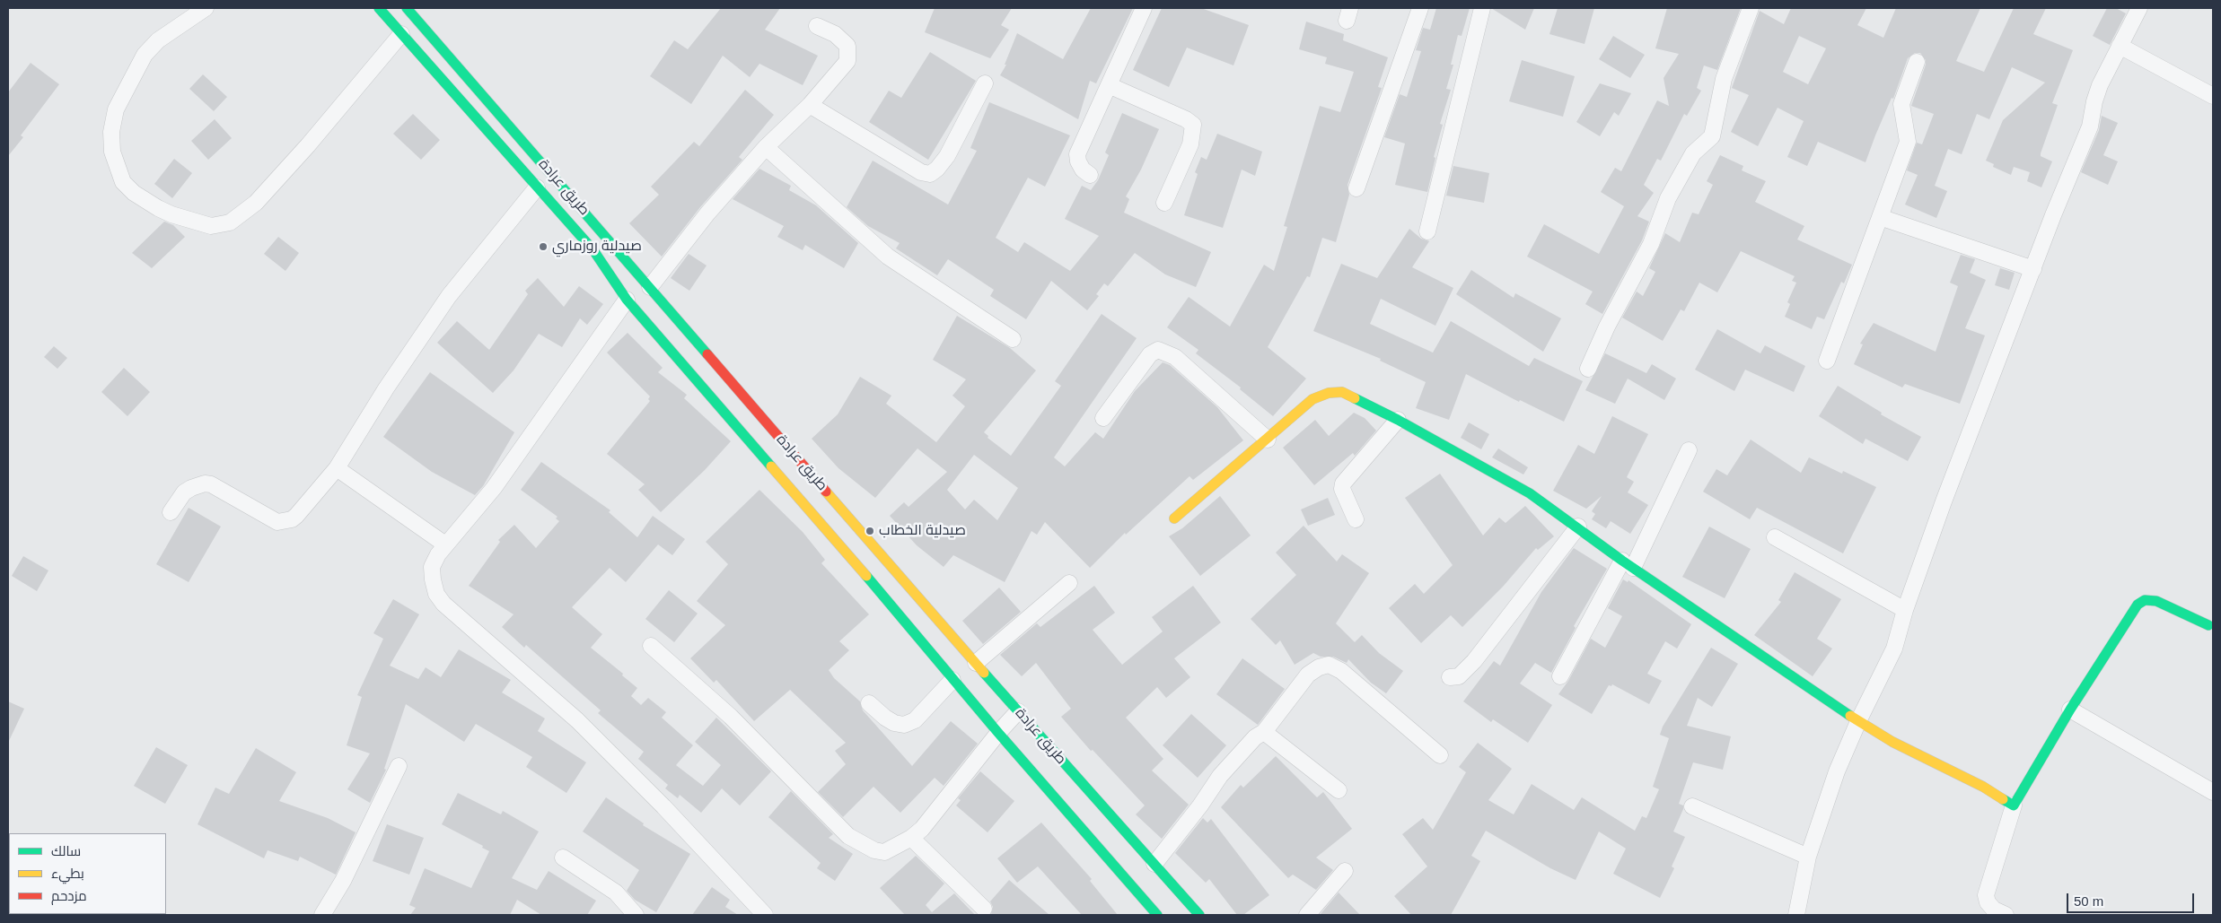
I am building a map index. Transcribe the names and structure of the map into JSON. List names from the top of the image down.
{
  "streets": {
    "main road": ["طريق عرادة"]
  },
  "places": ["صيدلية روزماري", "صيدلية الخطاب"],
  "legend": ["سالك", "بطيء", "مزدحم"],
  "scale_bar": "50 m"
}
